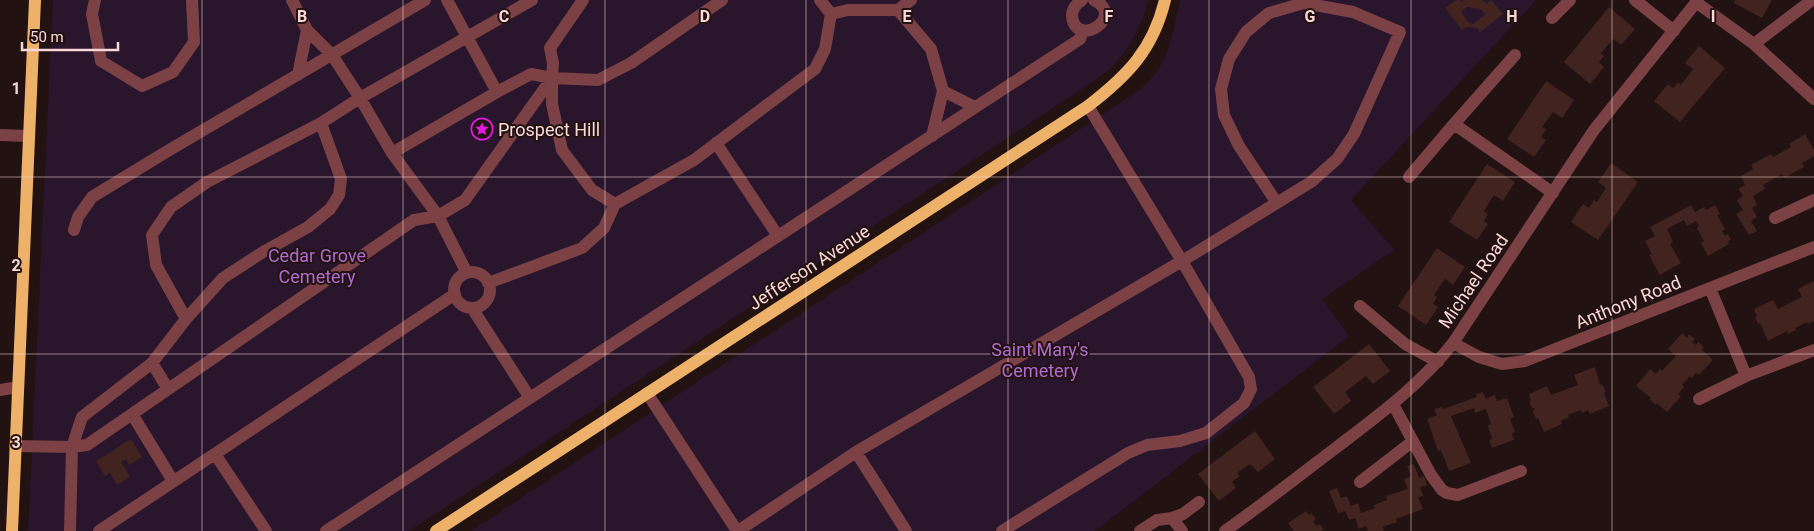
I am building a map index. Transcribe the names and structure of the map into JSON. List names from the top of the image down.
{
  "streets": {
    "main road": ["Jefferson Avenue"],
    "street": ["Michael Road", "Anthony Road"]
  },
  "crossings": [
    ["Michael Road", "Anthony Road"]
  ],
  "parks": ["Cedar Grove Cemetery", "Saint Mary's Cemetery"],
  "places": {
    "place": ["Prospect Hill"]
  },
  "scale_bar": "50 m",
  "grid": {
    "columns": [
      "B",
      "C",
      "D",
      "E",
      "F",
      "G",
      "H",
      "I"
    ],
    "rows": ["1", "2", "3"]
  }
}
